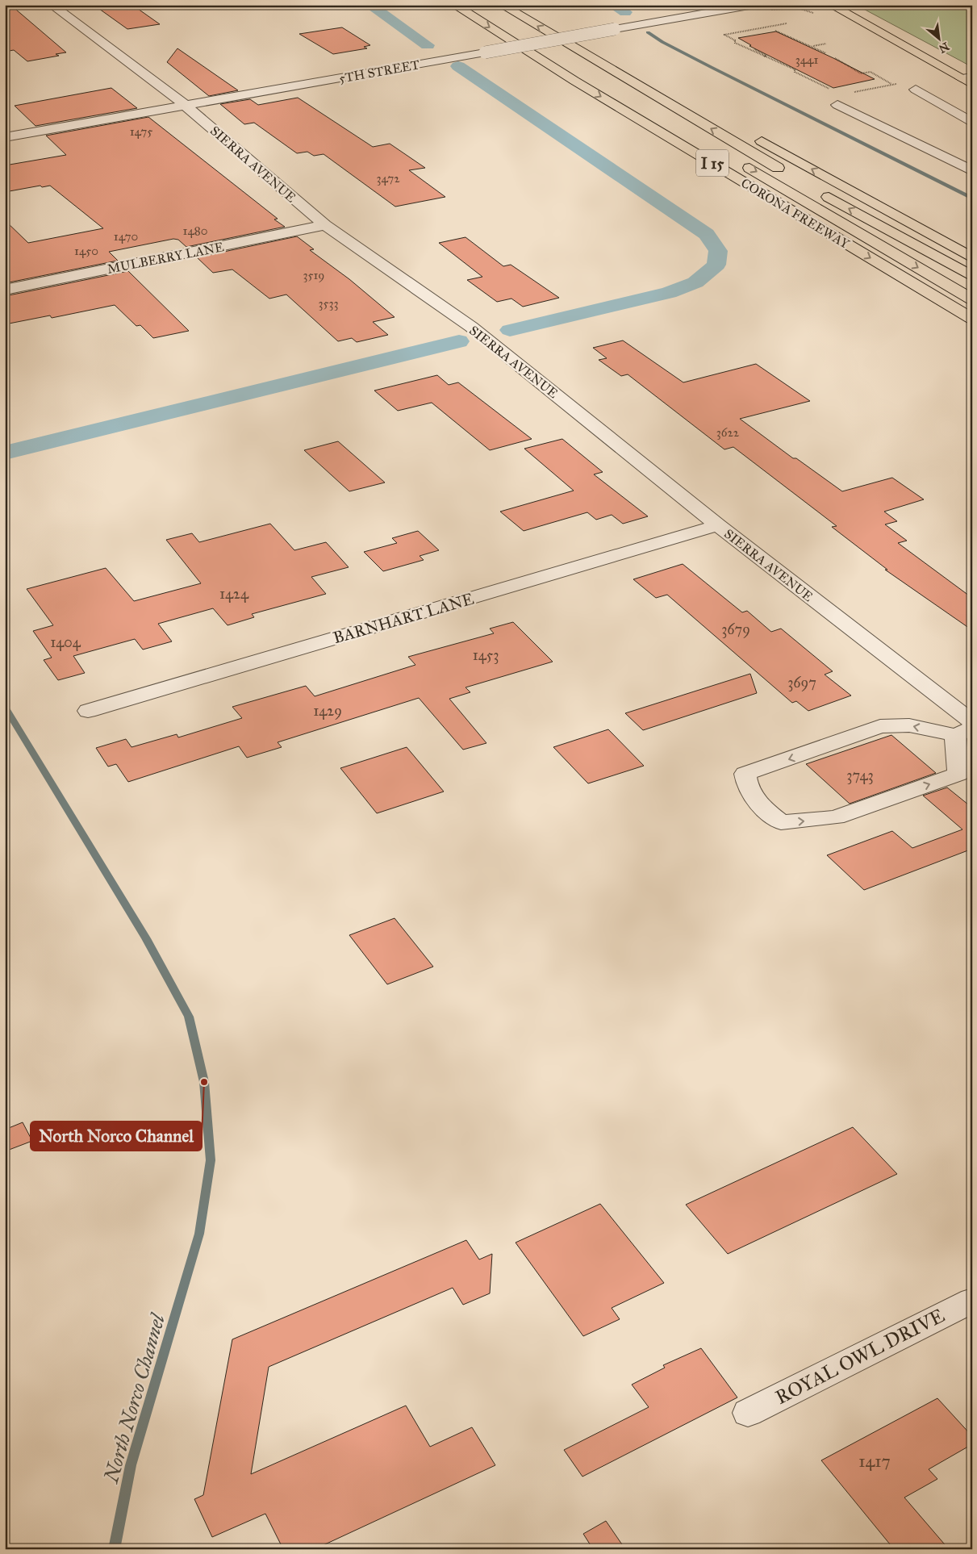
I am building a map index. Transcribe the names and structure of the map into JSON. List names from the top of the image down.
{
  "streets": {
    "main road": ["I 15", "CORONA FREEWAY"],
    "street": [
      "5TH STREET",
      "SIERRA AVENUE",
      "MULBERRY LANE",
      "BARNHART LANE",
      "ROYAL OWL DRIVE"
    ]
  },
  "crossings": [
    ["5TH STREET", "SIERRA AVENUE"],
    ["SIERRA AVENUE", "MULBERRY LANE"],
    ["SIERRA AVENUE", "BARNHART LANE"]
  ],
  "water": ["North Norco Channel"],
  "places": ["North Norco Channel"],
  "house_numbers": [
    "3441",
    "1475",
    "3472",
    "1480",
    "1470",
    "1450",
    "3519",
    "3533",
    "3622",
    "1424",
    "3679",
    "1404",
    "1453",
    "3697",
    "1429",
    "3743",
    "1417"
  ],
  "north": "bottom right"
}
